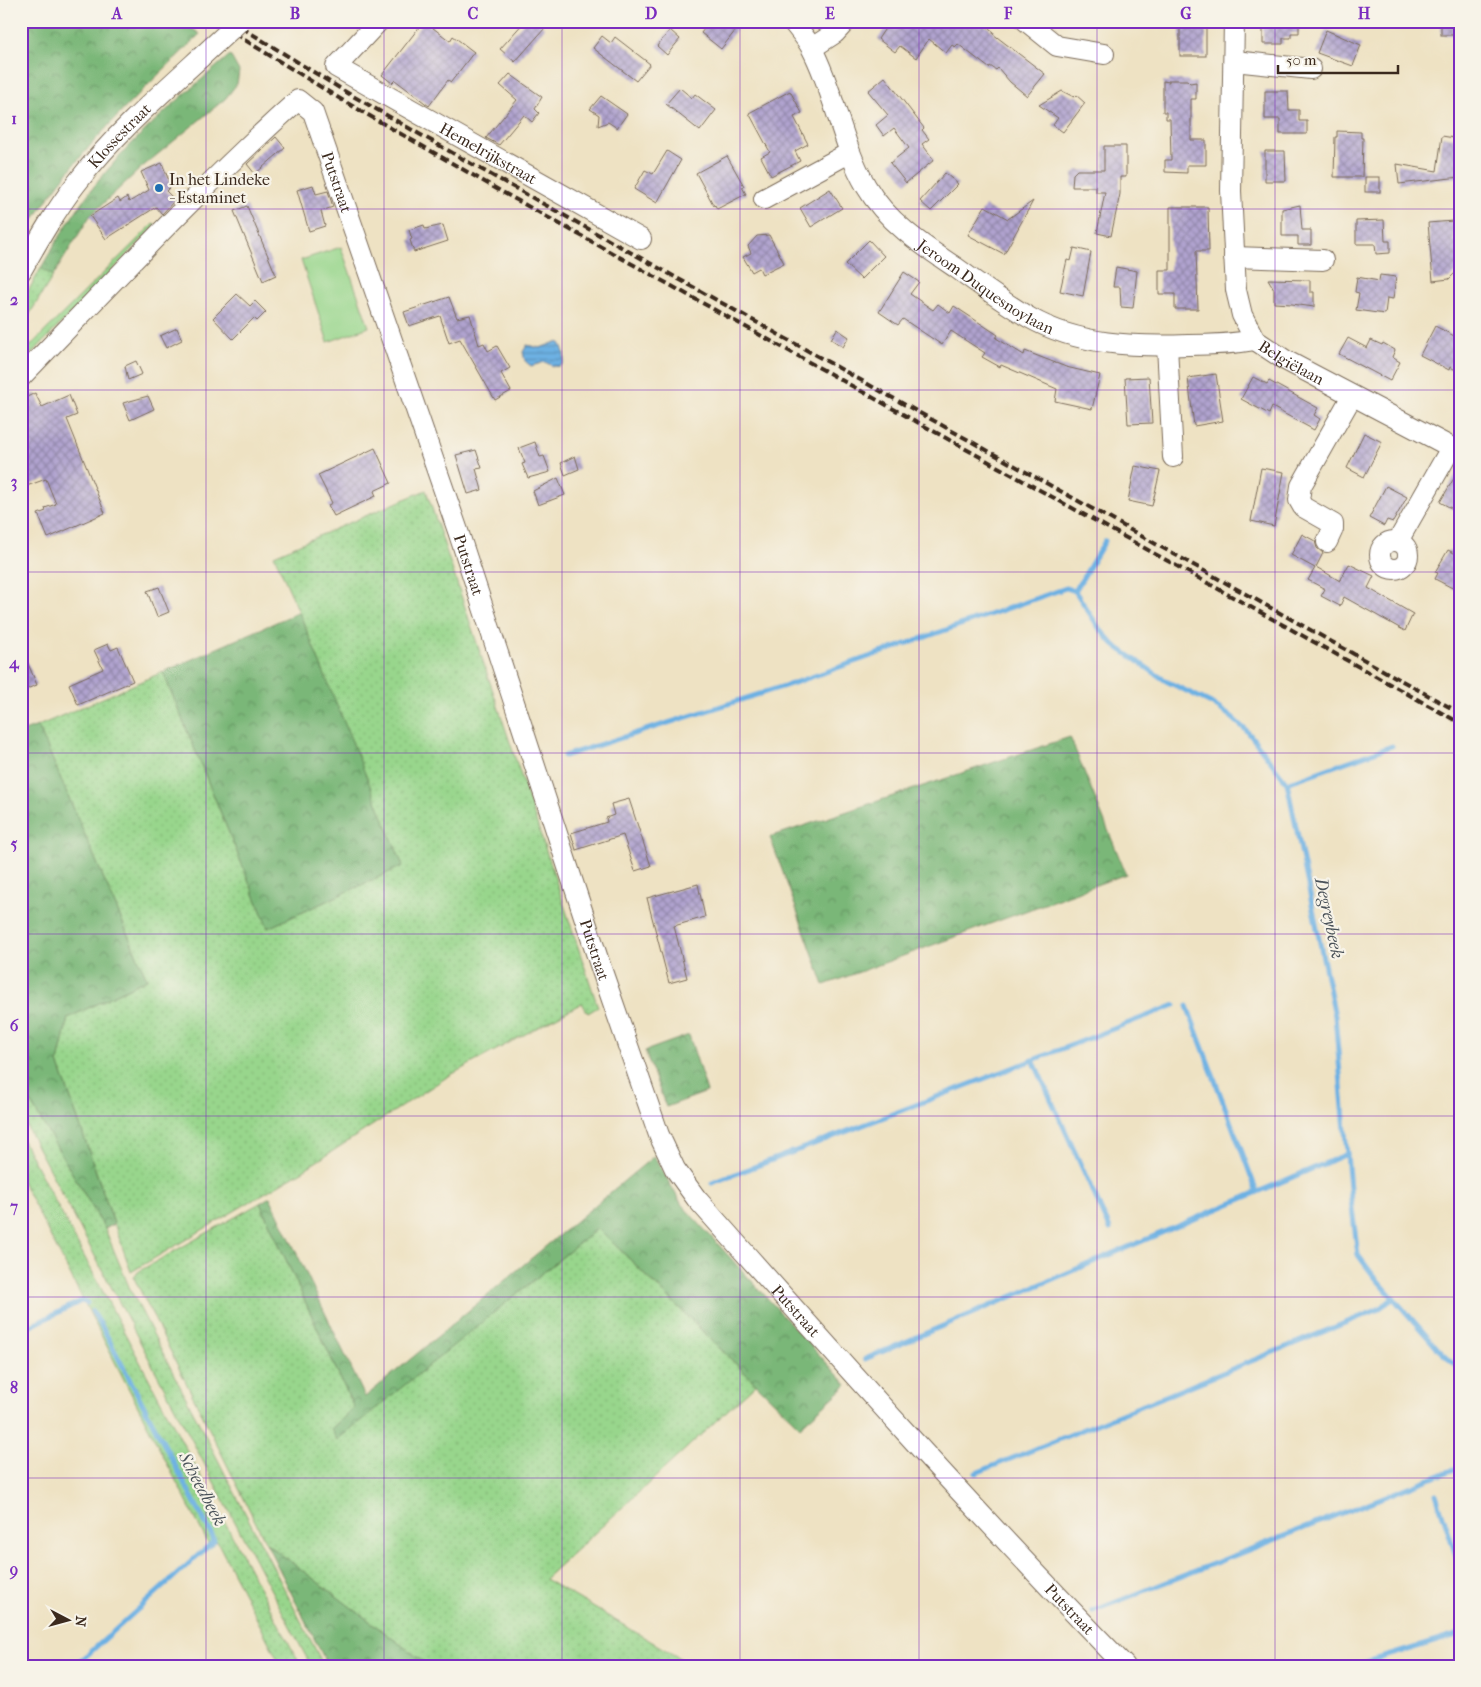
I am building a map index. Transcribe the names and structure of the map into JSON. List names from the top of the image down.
{
  "streets": {
    "street": [
      "Klossestraat",
      "Hemelrijkstraat",
      "Putstraat",
      "Jeroom Duquesnoylaan",
      "Belgiëlaan"
    ]
  },
  "crossings": [
    ["Jeroom Duquesnoylaan", "Belgiëlaan"]
  ],
  "water": ["Degreybeek", "Scheedbeek"],
  "places": ["In het Lindeke - Estaminet"],
  "scale_bar": "50 m",
  "north": "right",
  "grid": {
    "columns": [
      "A",
      "B",
      "C",
      "D",
      "E",
      "F",
      "G",
      "H"
    ],
    "rows": [
      "1",
      "2",
      "3",
      "4",
      "5",
      "6",
      "7",
      "8",
      "9"
    ]
  }
}
